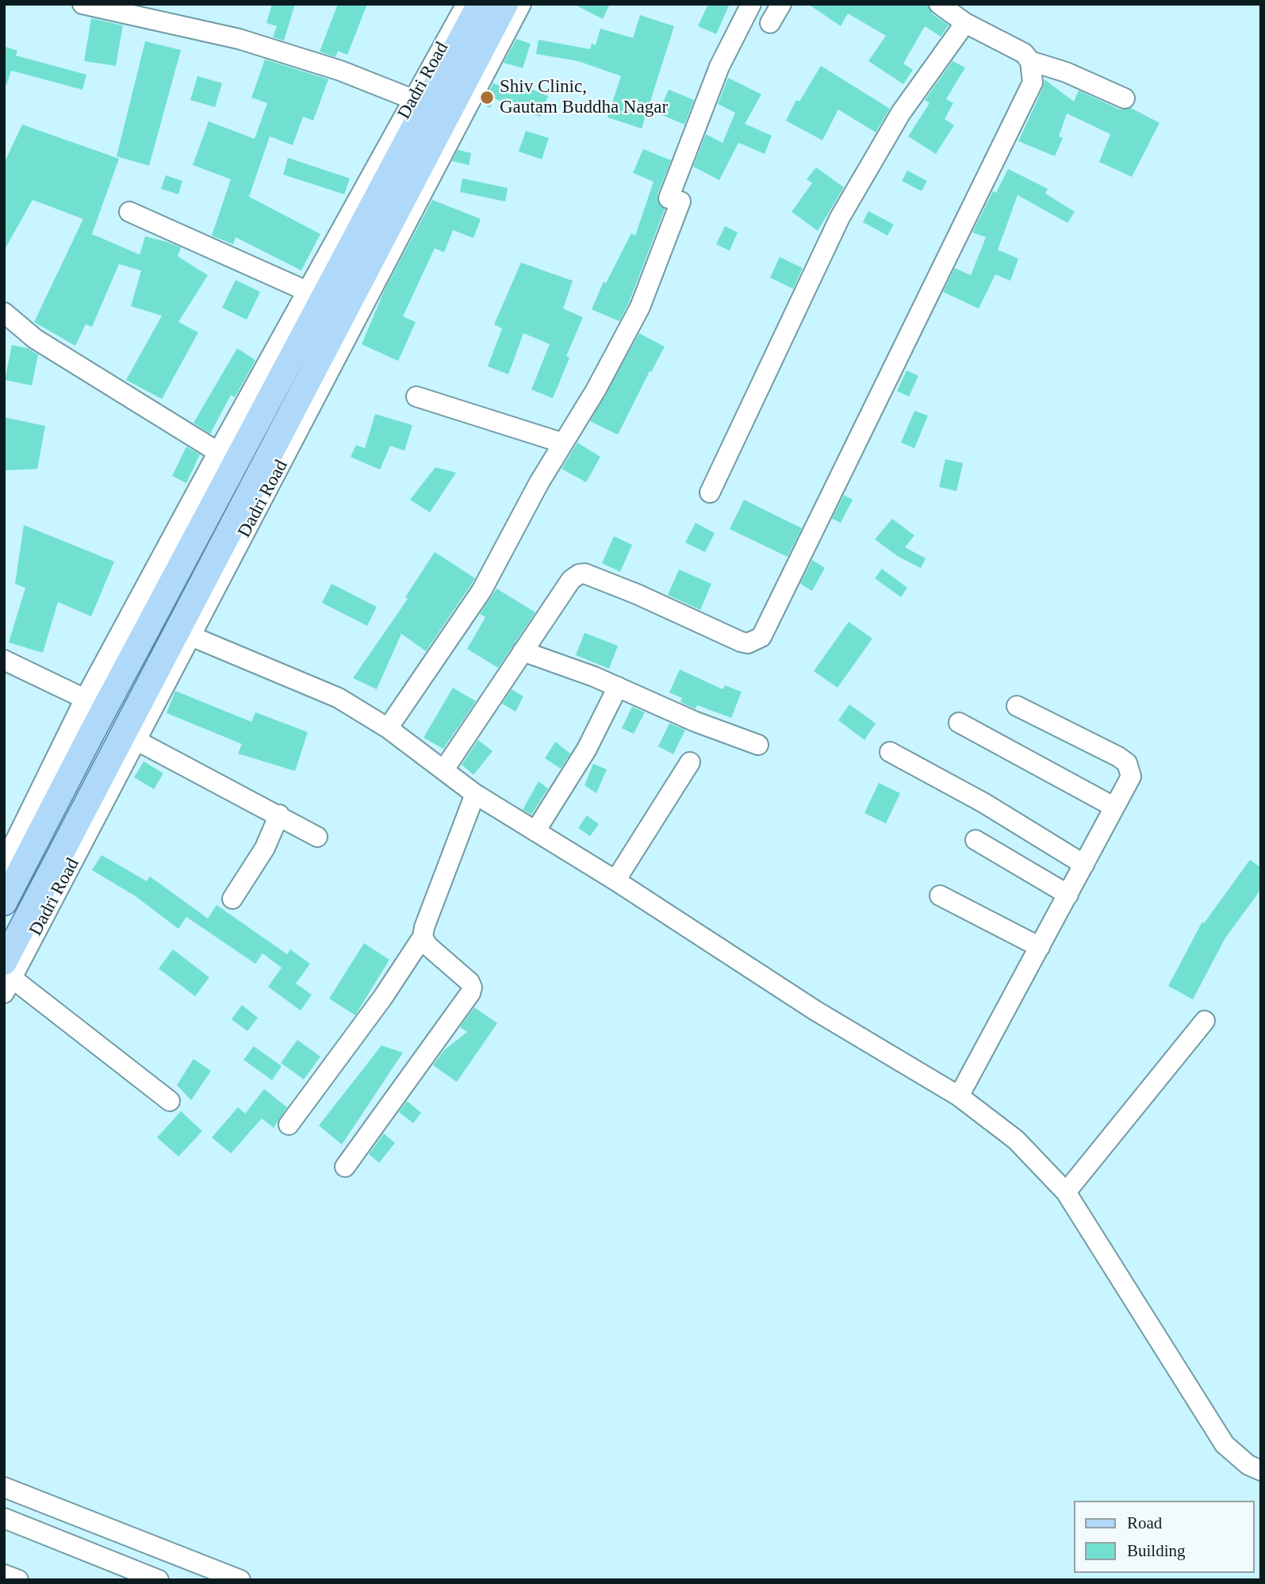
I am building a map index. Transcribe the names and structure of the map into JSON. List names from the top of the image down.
{
  "streets": {
    "street": ["Dadri Road"]
  },
  "places": ["Shiv Clinic, Gautam Buddha Nagar"],
  "legend": ["Road", "Building"]
}
